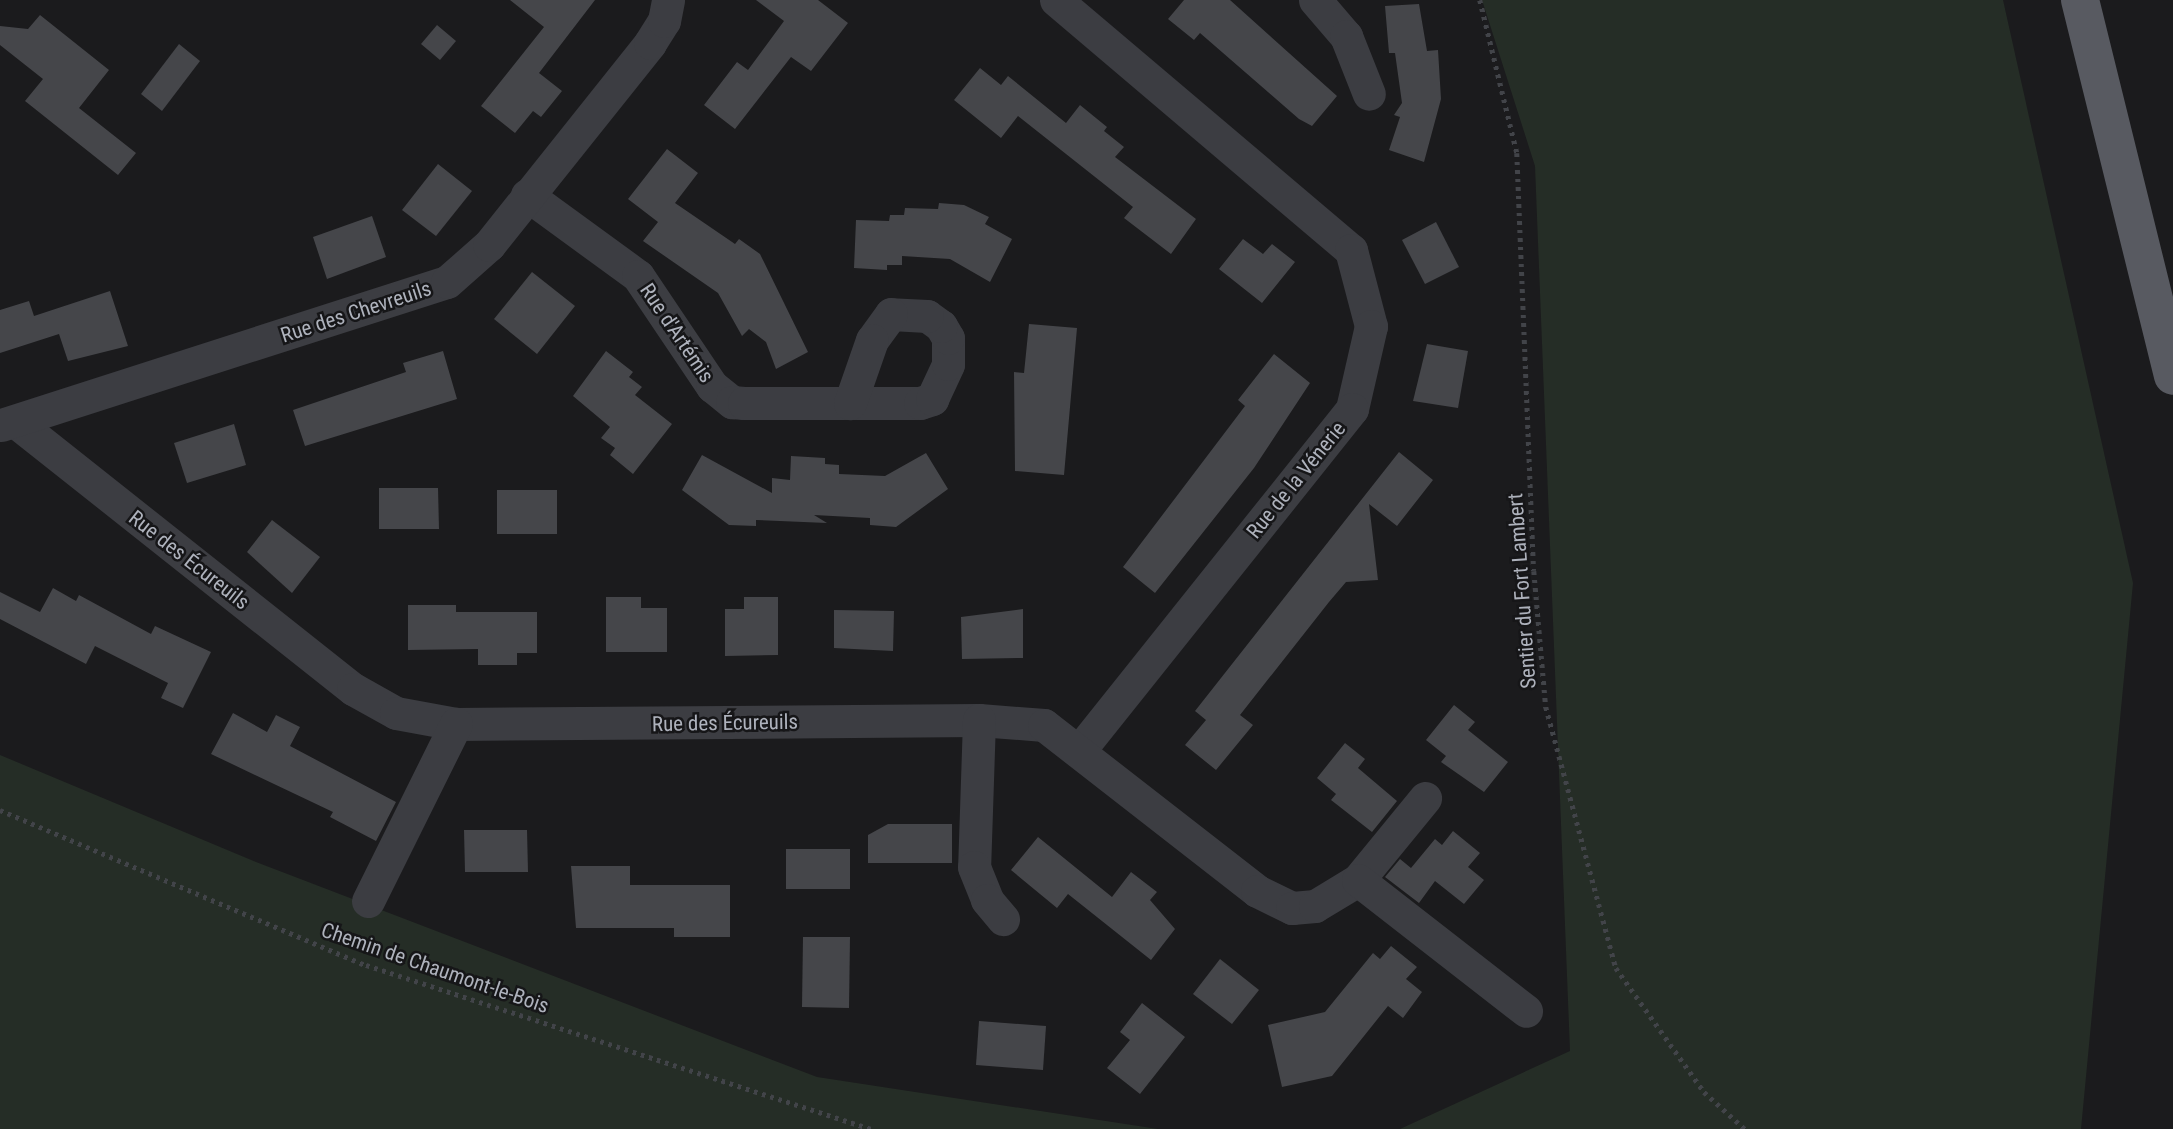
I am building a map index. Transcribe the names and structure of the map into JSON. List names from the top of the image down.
{
  "streets": {
    "street": [
      "Rue des Chevreuils",
      "Rue d'Artémis",
      "Rue de la Vénerie",
      "Rue des Écureuils"
    ],
    "path": ["Sentier du Fort Lambert", "Chemin de Chaumont-le-Bois"]
  },
  "crossings": [
    ["Rue des Chevreuils", "Rue d'Artémis"],
    ["Rue des Chevreuils", "Rue des Écureuils"],
    ["Rue de la Vénerie", "Rue des Écureuils"]
  ]
}
